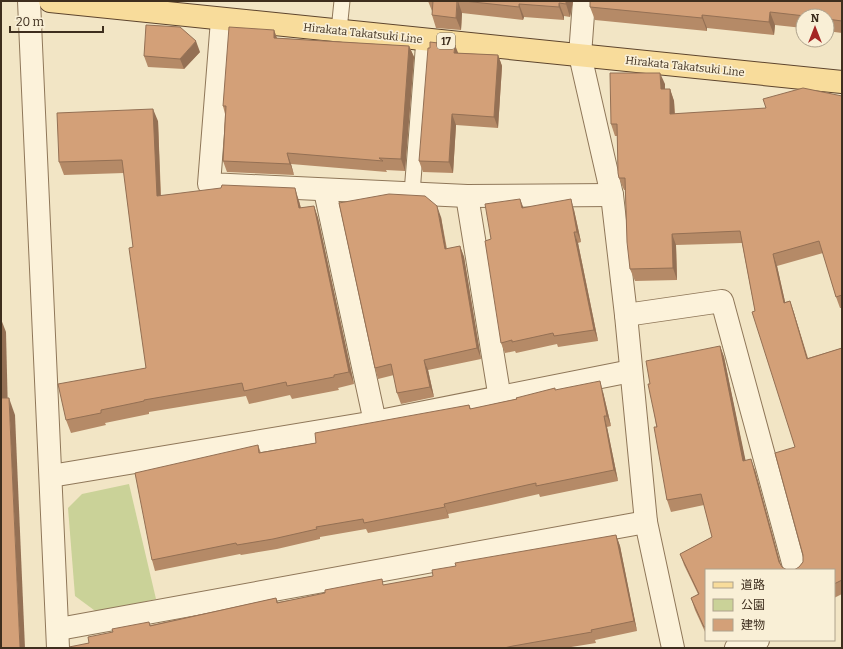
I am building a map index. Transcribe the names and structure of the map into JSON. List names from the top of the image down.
{
  "streets": {
    "main road": ["Hirakata Takatsuki Line", "17"]
  },
  "legend": ["道路", "公園", "建物"],
  "scale_bar": "20 m",
  "north": "top"
}
